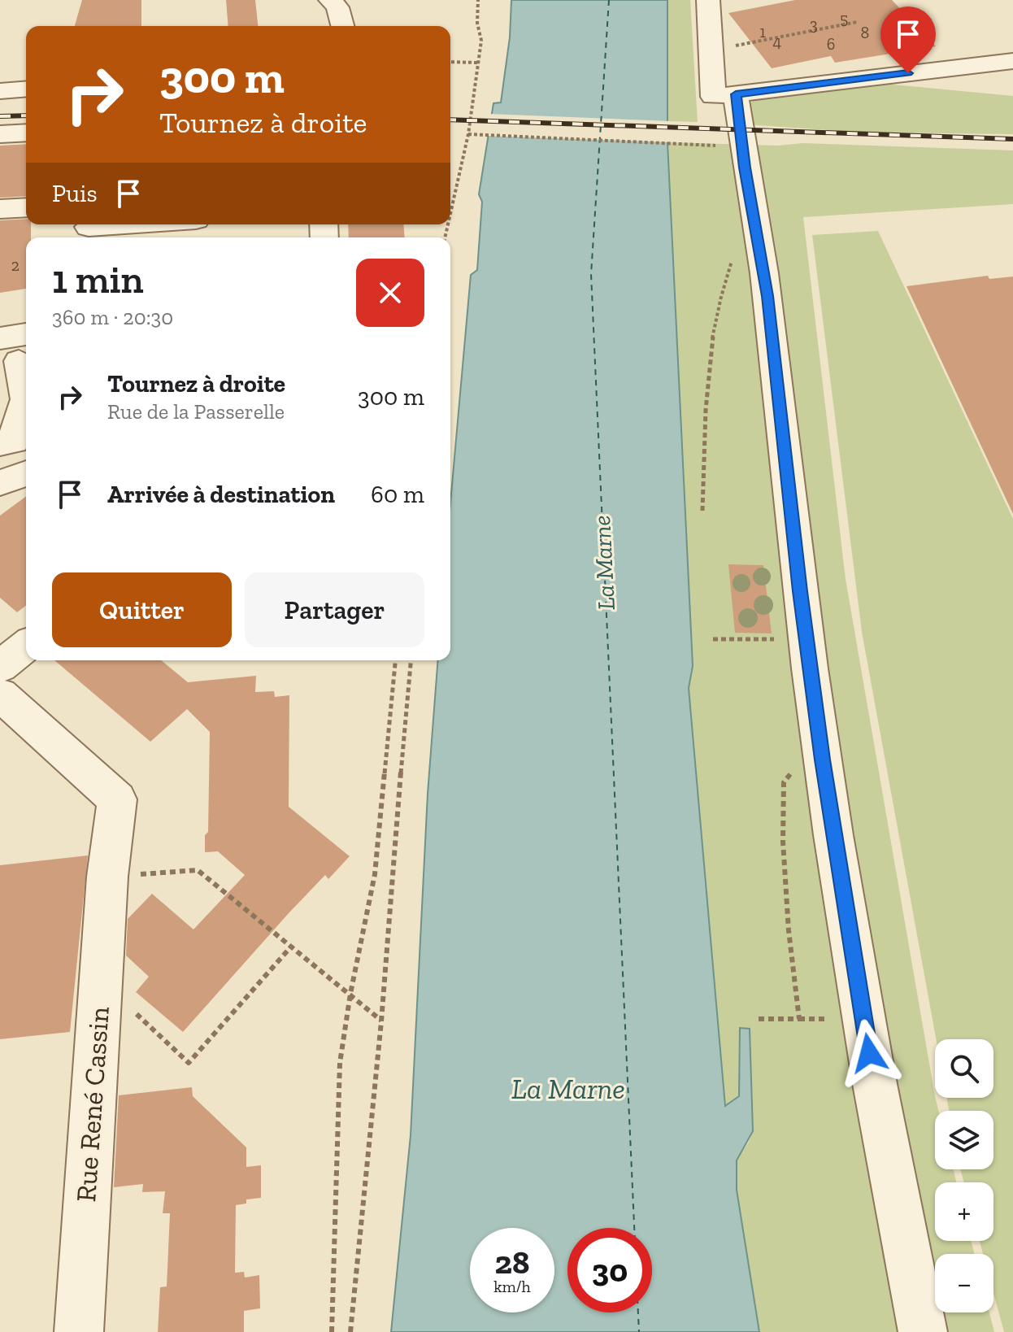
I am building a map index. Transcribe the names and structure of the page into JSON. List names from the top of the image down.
{
  "streets": {
    "street": ["Rue René Cassin"]
  },
  "water": ["La Marne"],
  "house_numbers": [
    "5",
    "3",
    "1",
    "8",
    "4",
    "6",
    "2"
  ],
  "page": {
    "turn": ["300 m", "Tournez à droite"],
    "then": "Puis",
    "heading": ["1 min", "360 m · 20:30"],
    "list": [
      {
        "name": "Tournez à droite",
        "note": "Rue de la Passerelle",
        "value": "300 m"
      },
      {
        "name": "Arrivée à destination",
        "value": "60 m"
      }
    ],
    "buttons": ["Quitter", "Partager"],
    "map_buttons": ["+", "−"],
    "speed": "28 km/h",
    "limit": "30"
  }
}
